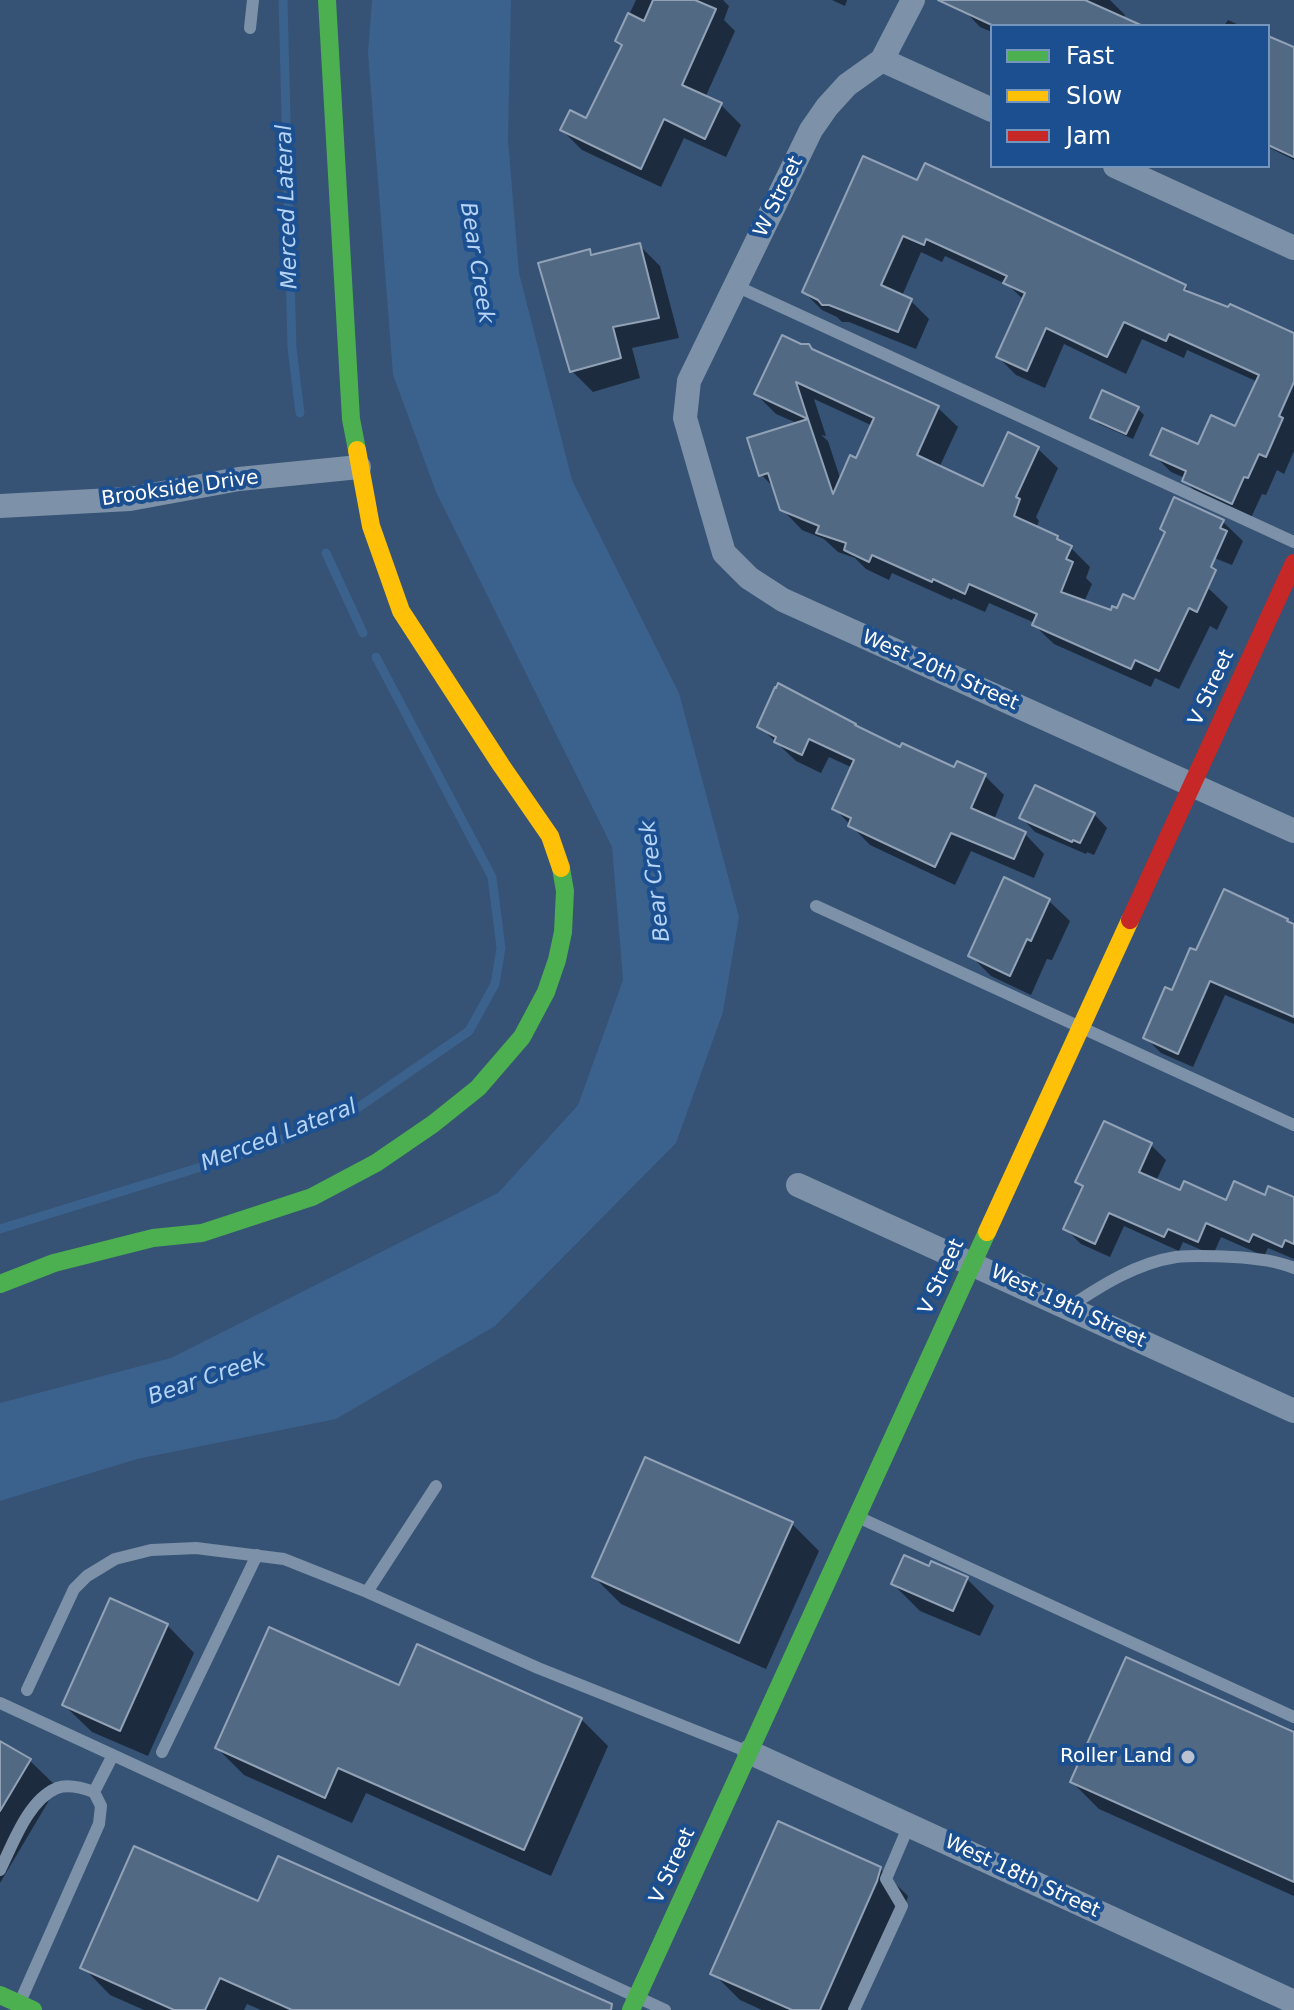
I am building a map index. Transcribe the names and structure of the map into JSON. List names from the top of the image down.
{
  "streets": {
    "street": [
      "W Street",
      "Brookside Drive",
      "West 20th Street",
      "V Street",
      "West 19th Street",
      "West 18th Street"
    ]
  },
  "crossings": [
    ["W Street", "West 20th Street"],
    ["West 20th Street", "V Street"],
    ["V Street", "West 19th Street"],
    ["V Street", "West 18th Street"]
  ],
  "water": ["Merced Lateral", "Bear Creek"],
  "places": ["Roller Land"],
  "legend": ["Fast", "Slow", "Jam"]
}
